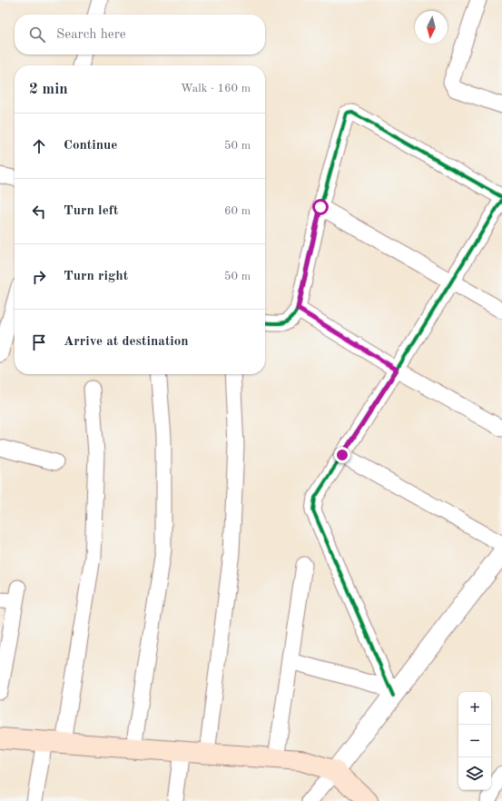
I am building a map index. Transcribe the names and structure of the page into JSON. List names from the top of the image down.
{
  "north": "bottom",
  "page": {
    "search": "Search here",
    "heading": ["2 min", "Walk · 160 m"],
    "list": [
      ["Continue", "50 m"],
      ["Turn left", "60 m"],
      ["Turn right", "50 m"],
      "Arrive at destination"
    ],
    "map_buttons": ["+", "−"]
  }
}
